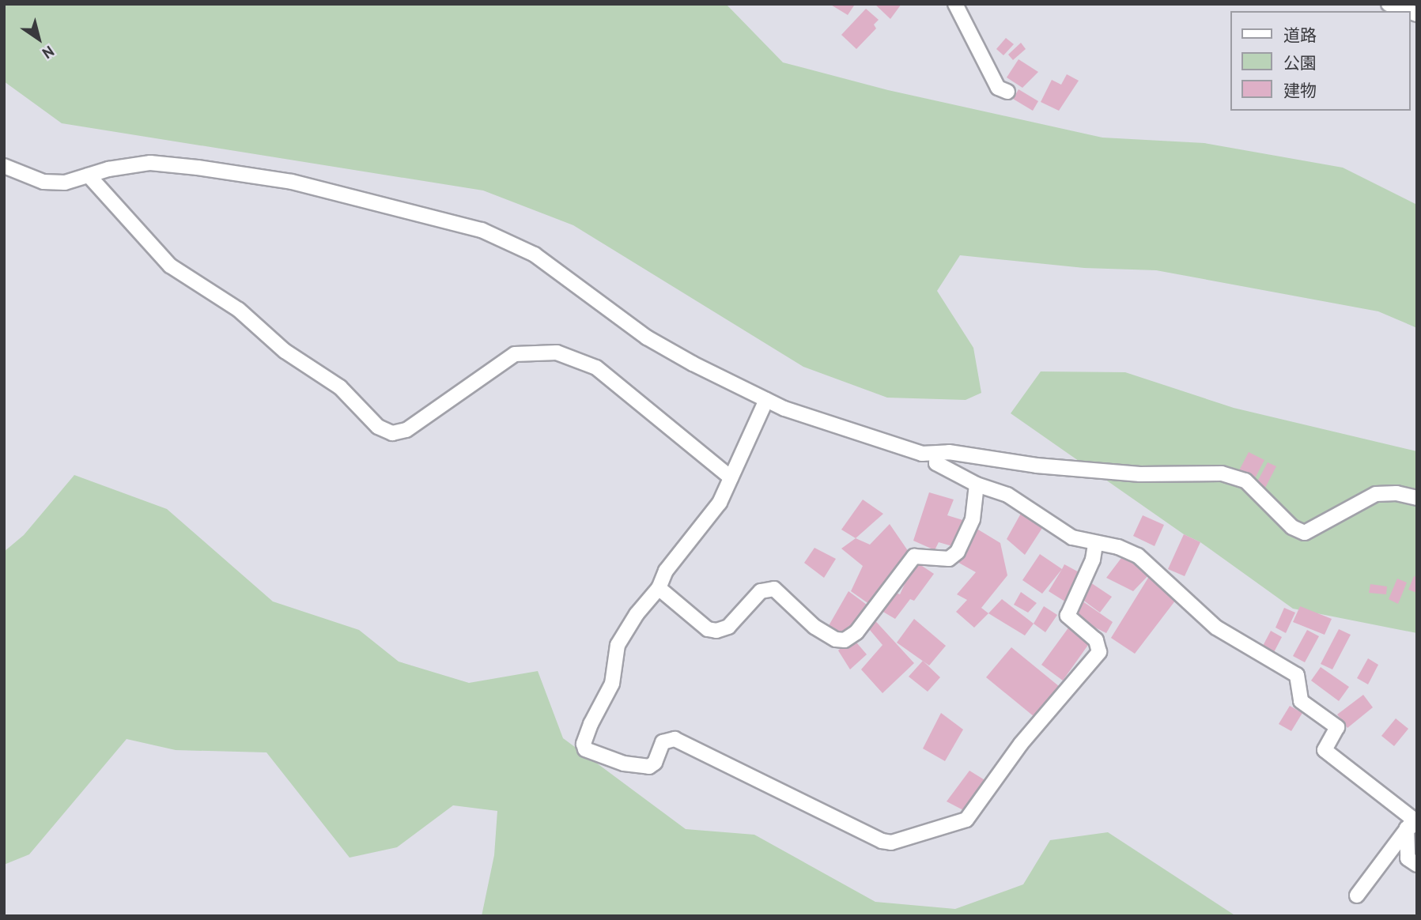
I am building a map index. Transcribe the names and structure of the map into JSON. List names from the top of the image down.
{
  "legend": ["道路", "公園", "建物"],
  "north": "bottom right"
}
